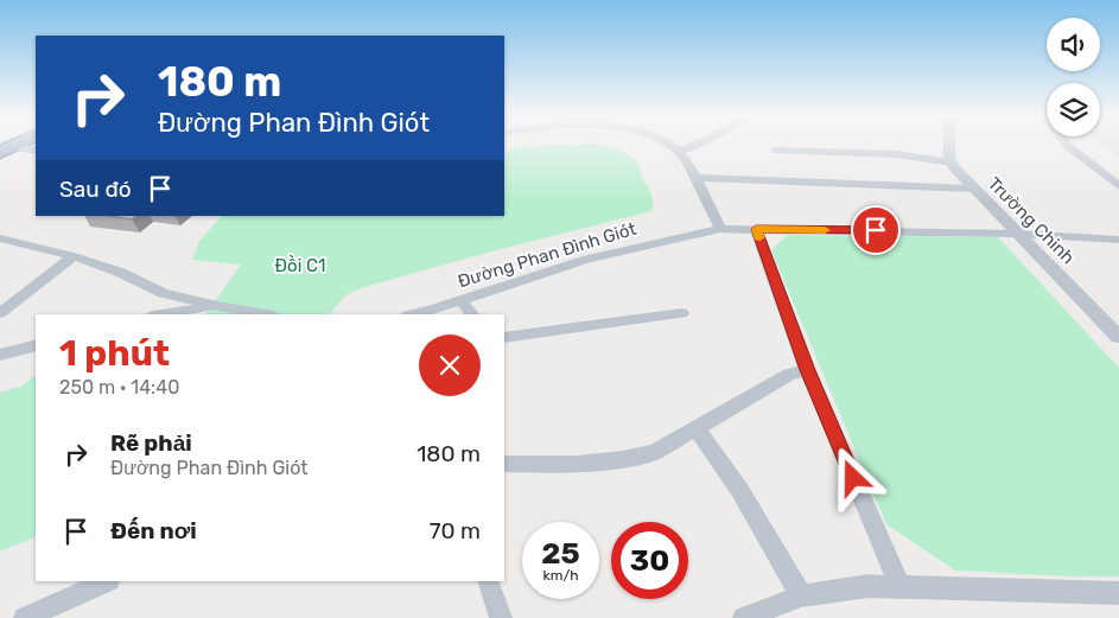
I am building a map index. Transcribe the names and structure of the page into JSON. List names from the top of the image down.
{
  "streets": {
    "street": ["Trường Chinh", "Đường Phan Đình Giót"]
  },
  "crossings": [
    ["Trường Chinh", "Đường Phan Đình Giót"]
  ],
  "parks": ["Đồi C1"],
  "page": {
    "turn": ["180 m", "Đường Phan Đình Giót"],
    "then": "Sau đó",
    "heading": ["1 phút", "250 m · 14:40"],
    "list": [
      {
        "name": "Rẽ phải",
        "note": "Đường Phan Đình Giót",
        "value": "180 m"
      },
      {
        "name": "Đến nơi",
        "value": "70 m"
      }
    ],
    "speed": "25 km/h",
    "limit": "30"
  }
}
